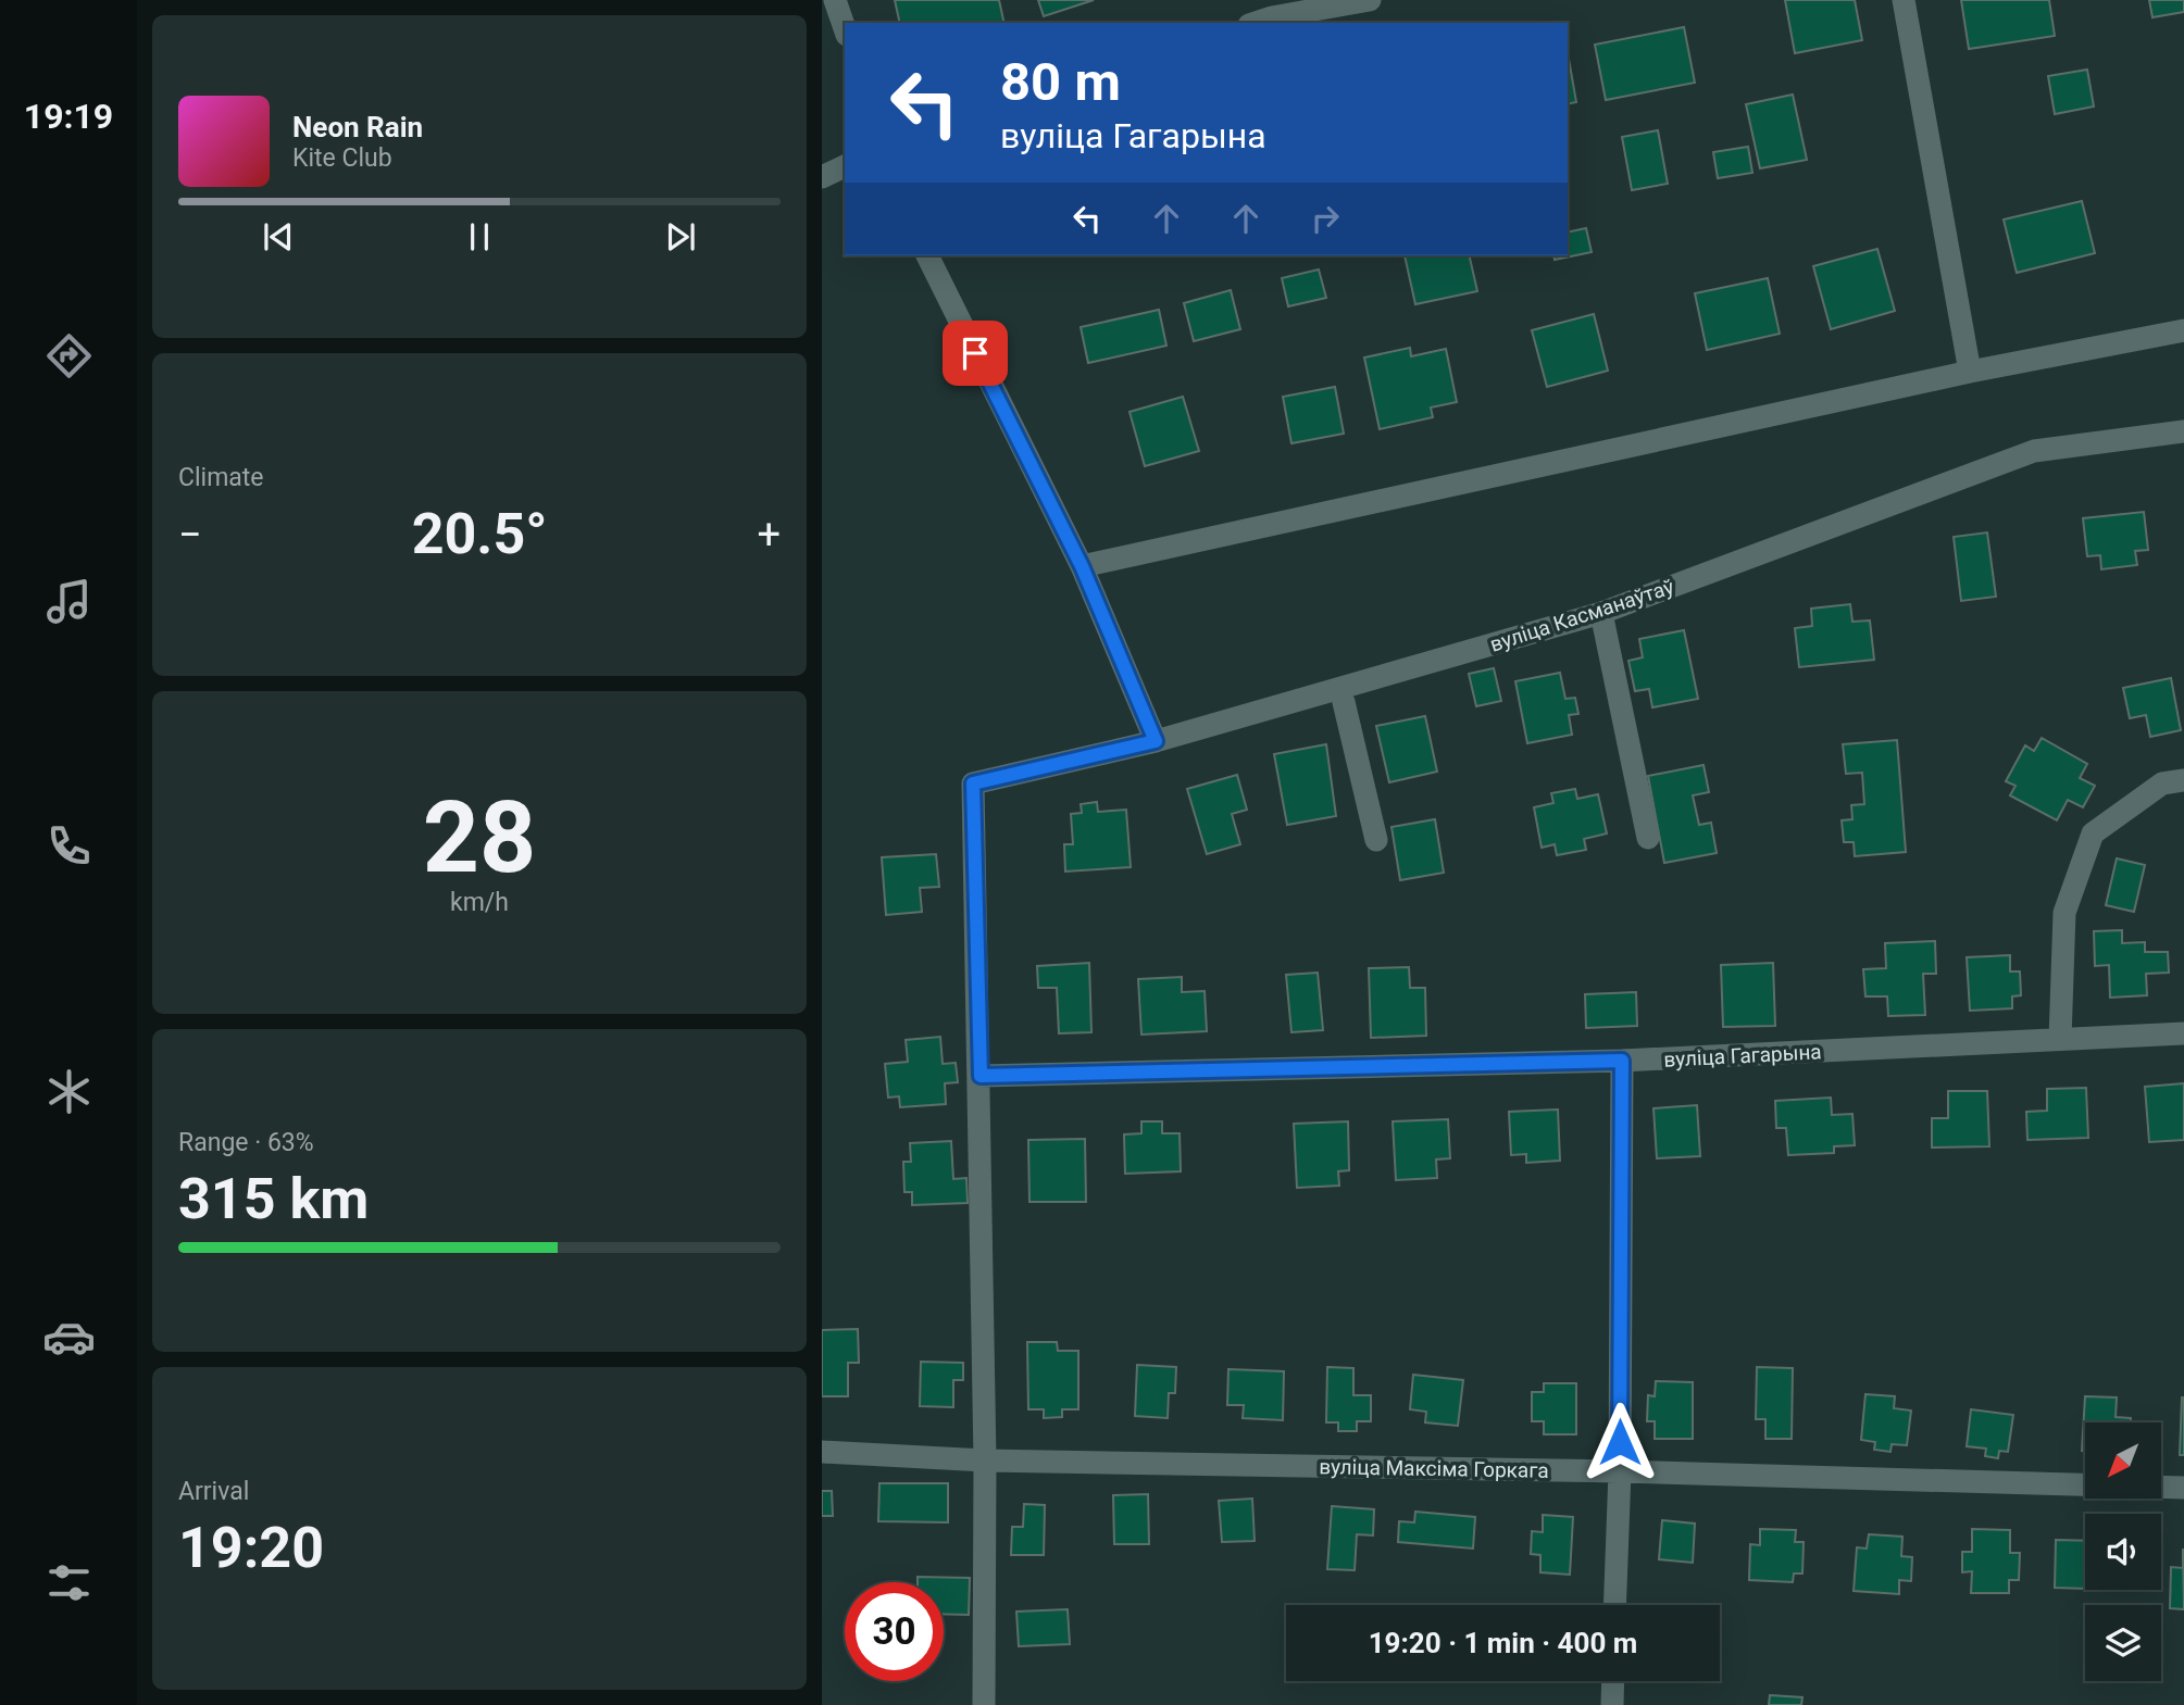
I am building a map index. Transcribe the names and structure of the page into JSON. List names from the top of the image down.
{
  "streets": {
    "street": ["вуліца Касманаўтаў", "вуліца Гагарына", "вуліца Максіма Горкага"]
  },
  "crossings": [
    ["вуліца Касманаўтаў", "вуліца Гагарына"]
  ],
  "north": "bottom left",
  "page": {
    "tabs": "19:19",
    "turn": ["80 m", "вуліца Гагарына"],
    "song": ["Neon Rain", "Kite Club"],
    "tile": [
      "Climate",
      ["28", "km/h"],
      ["Range · 63%", "315 km"],
      ["Arrival", "19:20"]
    ],
    "heat": ["−", "20.5°", "+"],
    "limit": "30",
    "trip": "19:20 · 1 min · 400 m"
  }
}
